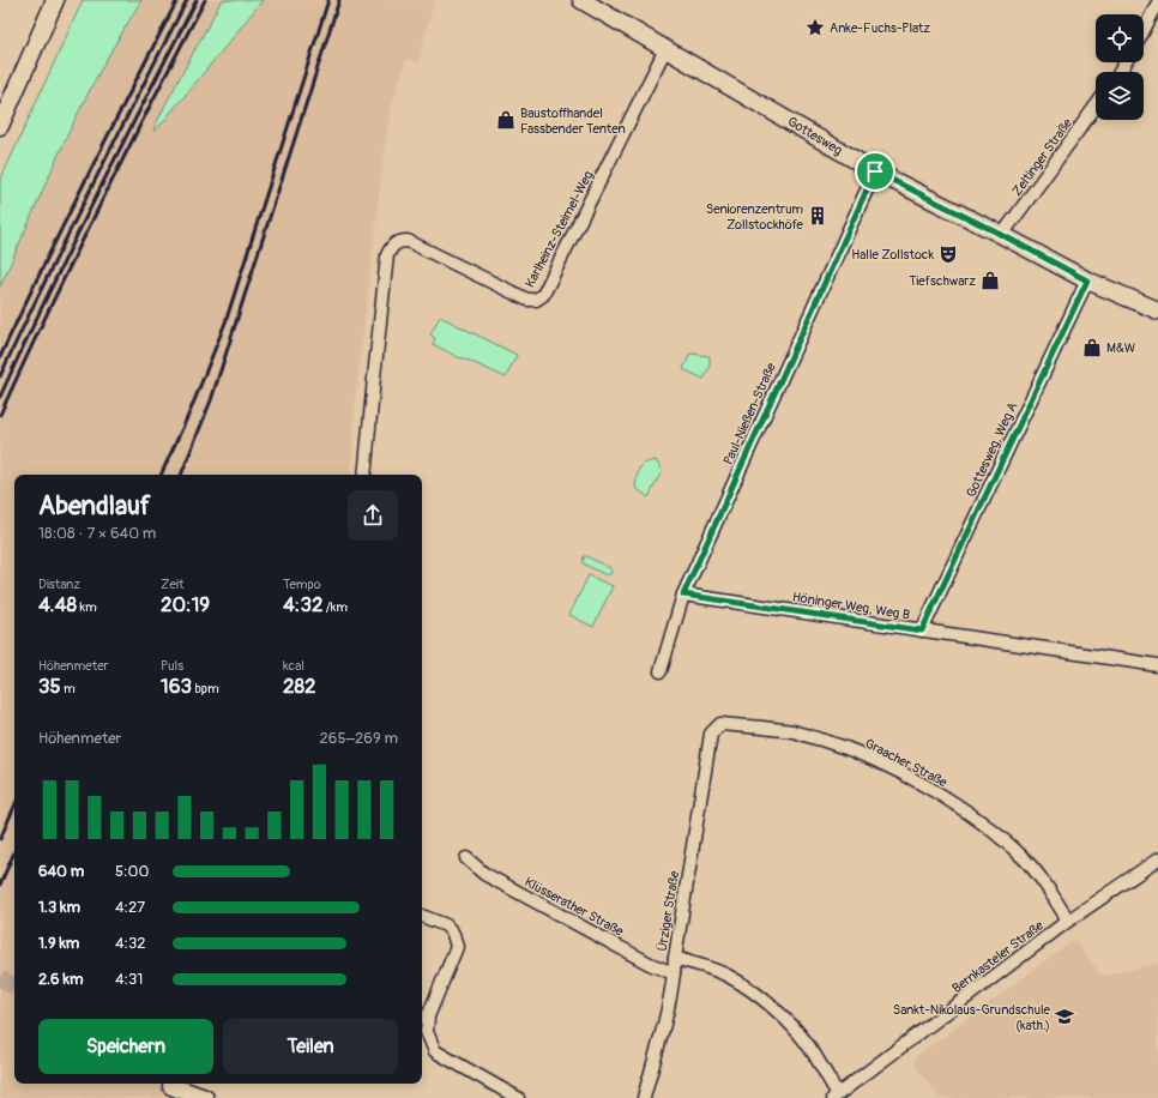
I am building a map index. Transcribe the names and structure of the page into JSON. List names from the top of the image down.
{
  "streets": {
    "street": [
      "Gottesweg",
      "Zeltinger Straße",
      "Karlheinz-Steimel-Weg",
      "Paul-Nießen-Straße",
      "Gottesweg, Weg A",
      "Höninger Weg, Weg B",
      "Graacher Straße",
      "Klüsserather Straße",
      "Ürziger Straße",
      "Bernkasteler Straße"
    ]
  },
  "crossings": [
    ["Gottesweg", "Zeltinger Straße"],
    ["Gottesweg", "Karlheinz-Steimel-Weg"],
    ["Gottesweg", "Paul-Nießen-Straße"],
    ["Gottesweg", "Gottesweg, Weg A"],
    ["Paul-Nießen-Straße", "Höninger Weg, Weg B"],
    ["Gottesweg, Weg A", "Höninger Weg, Weg B"],
    ["Graacher Straße", "Ürziger Straße"],
    ["Graacher Straße", "Bernkasteler Straße"],
    ["Klüsserather Straße", "Ürziger Straße"]
  ],
  "places": {
    "place": ["Anke-Fuchs-Platz"],
    "shop": ["Baustoffhandel Fassbender Tenten", "Tiefschwarz", "M&W"],
    "building": ["Seniorenzentrum Zollstockhöfe"],
    "theatre": ["Halle Zollstock"],
    "school or university": ["Sankt-Nikolaus-Grundschule (kath.)"]
  },
  "page": {
    "heading": ["Abendlauf", "18:08 · 7 × 640 m"],
    "stats": [
      ["Distanz", "4.48 km"],
      ["Zeit", "20:19"],
      ["Tempo", "4:32 /km"],
      ["Höhenmeter", "35 m"],
      ["Puls", "163 bpm"],
      ["kcal", "282"]
    ],
    "chart": ["Höhenmeter", "265–269 m"],
    "list": [
      {
        "name": "640 m",
        "note": "5:00"
      },
      {
        "name": "1.3 km",
        "note": "4:27"
      },
      {
        "name": "1.9 km",
        "note": "4:32"
      },
      {
        "name": "2.6 km",
        "note": "4:31"
      }
    ],
    "buttons": ["Speichern", "Teilen"]
  }
}
